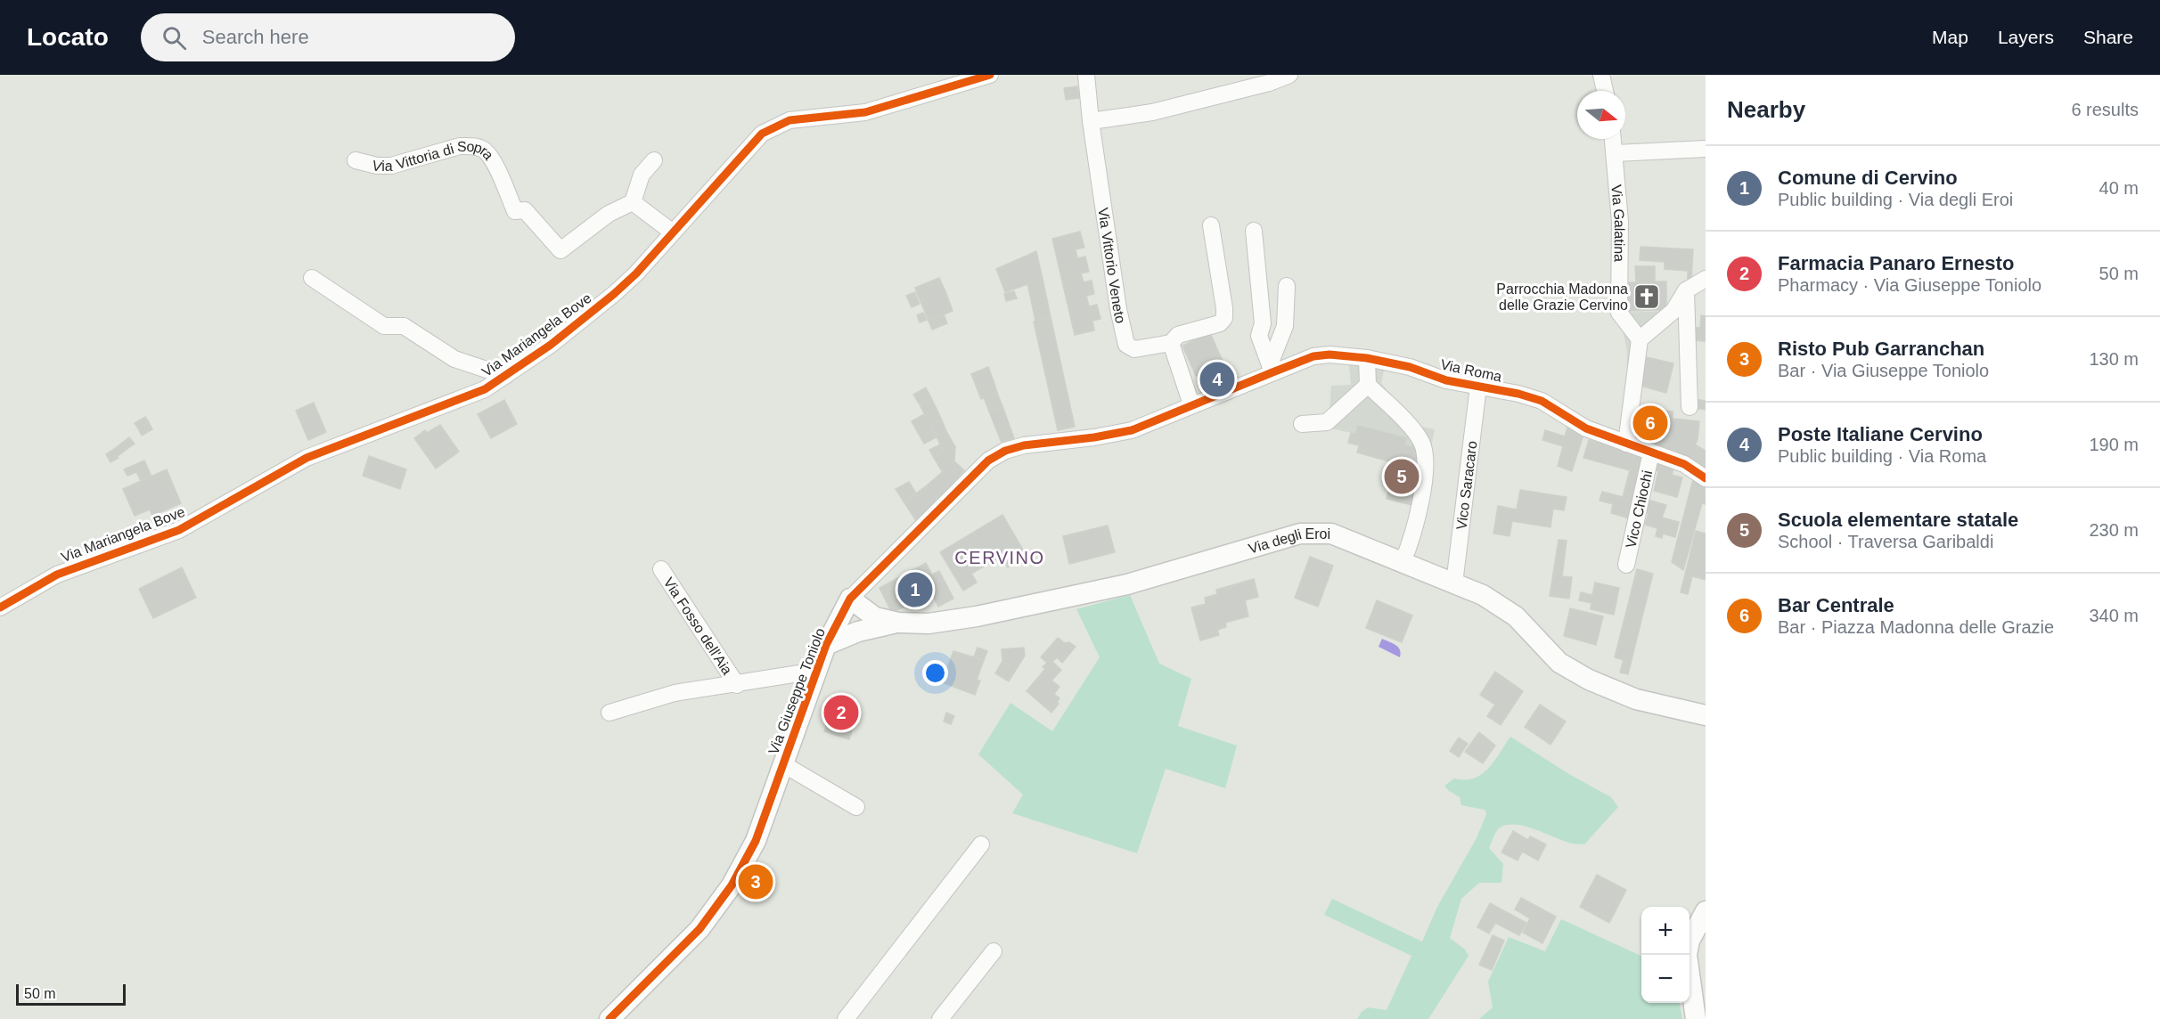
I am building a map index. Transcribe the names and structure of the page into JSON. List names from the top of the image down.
{
  "streets": {
    "street": [
      "Via Vittoria di Sopra",
      "Via Galatina",
      "Via Vittorio Veneto",
      "Via Mariangela Bove",
      "Via Roma",
      "Vico Saracaro",
      "Vico Chiochi",
      "Via degli Eroi",
      "Via Fosso dell'Aia",
      "Via Giuseppe Toniolo"
    ]
  },
  "crossings": [
    ["Via Roma", "Vico Saracaro"],
    ["Via Roma", "Vico Chiochi"],
    ["Via Roma", "Via Giuseppe Toniolo"],
    ["Vico Saracaro", "Via degli Eroi"],
    ["Via degli Eroi", "Via Giuseppe Toniolo"],
    ["Via Fosso dell'Aia", "Via Giuseppe Toniolo"]
  ],
  "districts": ["CERVINO"],
  "places": {
    "church": ["Parrocchia Madonna delle Grazie Cervino"]
  },
  "scale_bar": "50 m",
  "north": "right",
  "page": {
    "header": "Locato",
    "search": "Search here",
    "nav": ["Map", "Layers", "Share"],
    "heading": ["Nearby", "6 results"],
    "list": [
      {
        "mark": "1",
        "name": "Comune di Cervino",
        "note": "Public building · Via degli Eroi",
        "value": "40 m"
      },
      {
        "mark": "2",
        "name": "Farmacia Panaro Ernesto",
        "note": "Pharmacy · Via Giuseppe Toniolo",
        "value": "50 m"
      },
      {
        "mark": "3",
        "name": "Risto Pub Garranchan",
        "note": "Bar · Via Giuseppe Toniolo",
        "value": "130 m"
      },
      {
        "mark": "4",
        "name": "Poste Italiane Cervino",
        "note": "Public building · Via Roma",
        "value": "190 m"
      },
      {
        "mark": "5",
        "name": "Scuola elementare statale",
        "note": "School · Traversa Garibaldi",
        "value": "230 m"
      },
      {
        "mark": "6",
        "name": "Bar Centrale",
        "note": "Bar · Piazza Madonna delle Grazie",
        "value": "340 m"
      }
    ],
    "pins": [
      "4",
      "6",
      "5",
      "1",
      "2",
      "3"
    ],
    "map_buttons": ["+", "−"],
    "scale": "50 m"
  }
}
